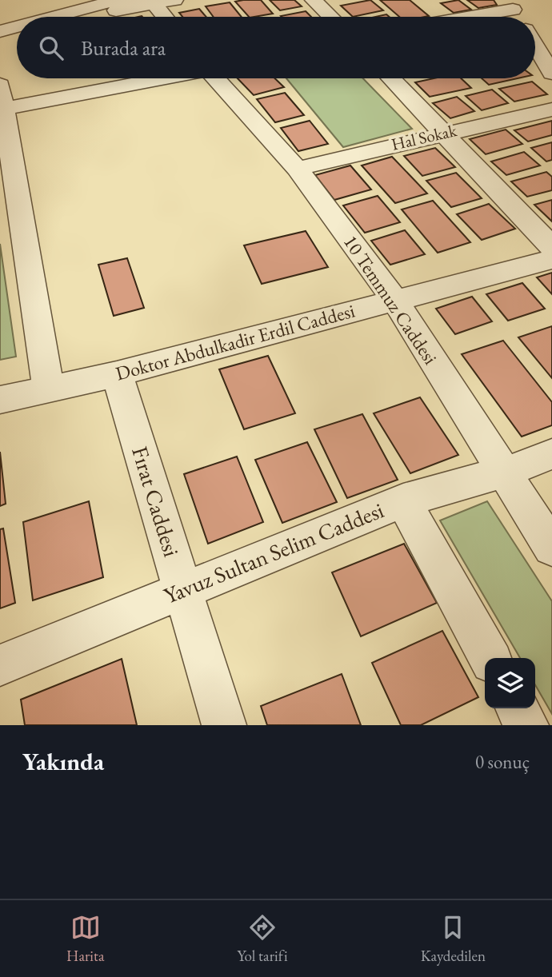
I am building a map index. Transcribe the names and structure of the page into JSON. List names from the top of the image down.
{
  "streets": {
    "street": [
      "Hal Sokak",
      "10 Temmuz Caddesi",
      "Doktor Abdulkadir Erdil Caddesi",
      "Fırat Caddesi",
      "Yavuz Sultan Selim Caddesi"
    ]
  },
  "crossings": [
    ["Hal Sokak", "10 Temmuz Caddesi"],
    ["10 Temmuz Caddesi", "Doktor Abdulkadir Erdil Caddesi"],
    ["10 Temmuz Caddesi", "Yavuz Sultan Selim Caddesi"],
    ["Doktor Abdulkadir Erdil Caddesi", "Fırat Caddesi"],
    ["Fırat Caddesi", "Yavuz Sultan Selim Caddesi"]
  ],
  "page": {
    "search": "Burada ara",
    "heading": ["Yakında", "0 sonuç"],
    "nav": ["Harita", "Yol tarifi", "Kaydedilen"]
  }
}
